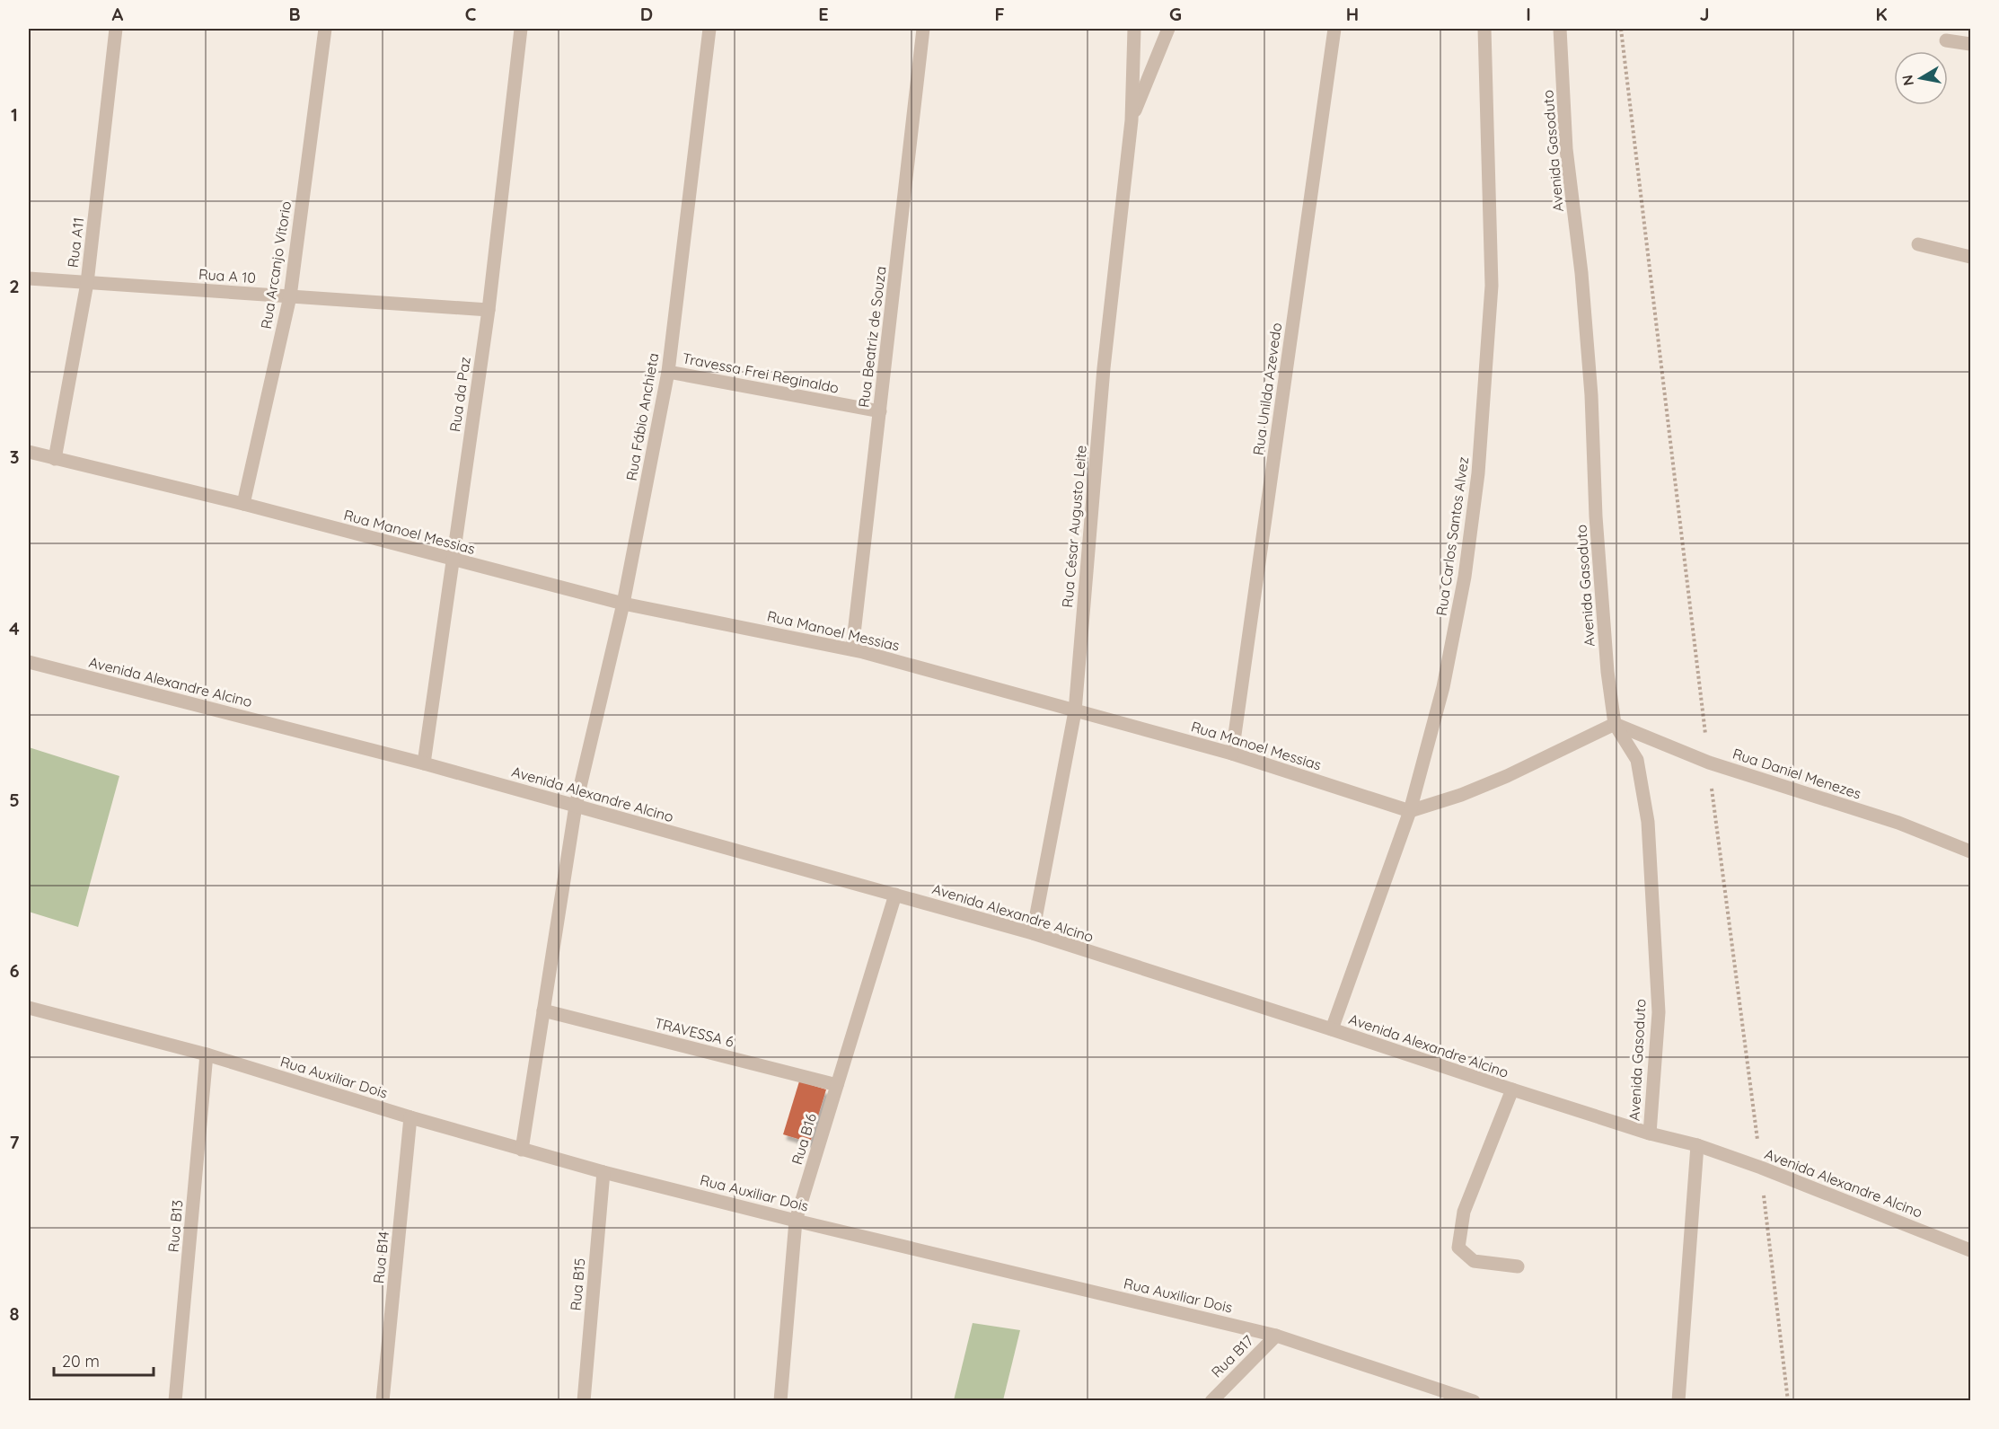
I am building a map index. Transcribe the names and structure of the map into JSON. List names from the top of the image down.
{
  "streets": {
    "street": [
      "Avenida Gasoduto",
      "Rua A11",
      "Rua Arcanjo Vitorio",
      "Rua A 10",
      "Rua Beatriz de Souza",
      "Travessa Frei Reginaldo",
      "Rua Unilda Azevedo",
      "Rua da Paz",
      "Rua Fábio Anchieta",
      "Rua César Augusto Leite",
      "Rua Manoel Messias",
      "Rua Carlos Santos Alvez",
      "Avenida Alexandre Alcino",
      "Rua Daniel Menezes",
      "TRAVESSA 6",
      "Rua Auxiliar Dois",
      "Rua B16",
      "Rua B13",
      "Rua B14",
      "Rua B15",
      "Rua B17"
    ]
  },
  "crossings": [
    ["Avenida Gasoduto", "Avenida Alexandre Alcino"],
    ["Avenida Gasoduto", "Rua Daniel Menezes"],
    ["Rua A11", "Rua A 10"],
    ["Rua A11", "Rua Manoel Messias"],
    ["Rua Arcanjo Vitorio", "Rua A 10"],
    ["Rua Arcanjo Vitorio", "Rua Manoel Messias"],
    ["Rua A 10", "Rua da Paz"],
    ["Rua Beatriz de Souza", "Travessa Frei Reginaldo"],
    ["Rua Beatriz de Souza", "Rua Manoel Messias"],
    ["Travessa Frei Reginaldo", "Rua Fábio Anchieta"],
    ["Rua Unilda Azevedo", "Rua Manoel Messias"],
    ["Rua da Paz", "Rua Manoel Messias"],
    ["Rua da Paz", "Avenida Alexandre Alcino"],
    ["Rua Fábio Anchieta", "Rua Manoel Messias"],
    ["Rua Fábio Anchieta", "Avenida Alexandre Alcino"],
    ["Rua Fábio Anchieta", "TRAVESSA 6"],
    ["Rua Fábio Anchieta", "Rua Auxiliar Dois"],
    ["Rua César Augusto Leite", "Rua Manoel Messias"],
    ["Rua César Augusto Leite", "Avenida Alexandre Alcino"],
    ["Rua Manoel Messias", "Rua Carlos Santos Alvez"],
    ["Rua Carlos Santos Alvez", "Avenida Alexandre Alcino"],
    ["Avenida Alexandre Alcino", "Rua B16"],
    ["TRAVESSA 6", "Rua B16"],
    ["Rua Auxiliar Dois", "Rua B16"],
    ["Rua Auxiliar Dois", "Rua B13"],
    ["Rua Auxiliar Dois", "Rua B14"],
    ["Rua Auxiliar Dois", "Rua B15"],
    ["Rua Auxiliar Dois", "Rua B17"]
  ],
  "scale_bar": "20 m",
  "north": "left",
  "grid": {
    "columns": [
      "A",
      "B",
      "C",
      "D",
      "E",
      "F",
      "G",
      "H",
      "I",
      "J",
      "K"
    ],
    "rows": [
      "1",
      "2",
      "3",
      "4",
      "5",
      "6",
      "7",
      "8"
    ]
  }
}
